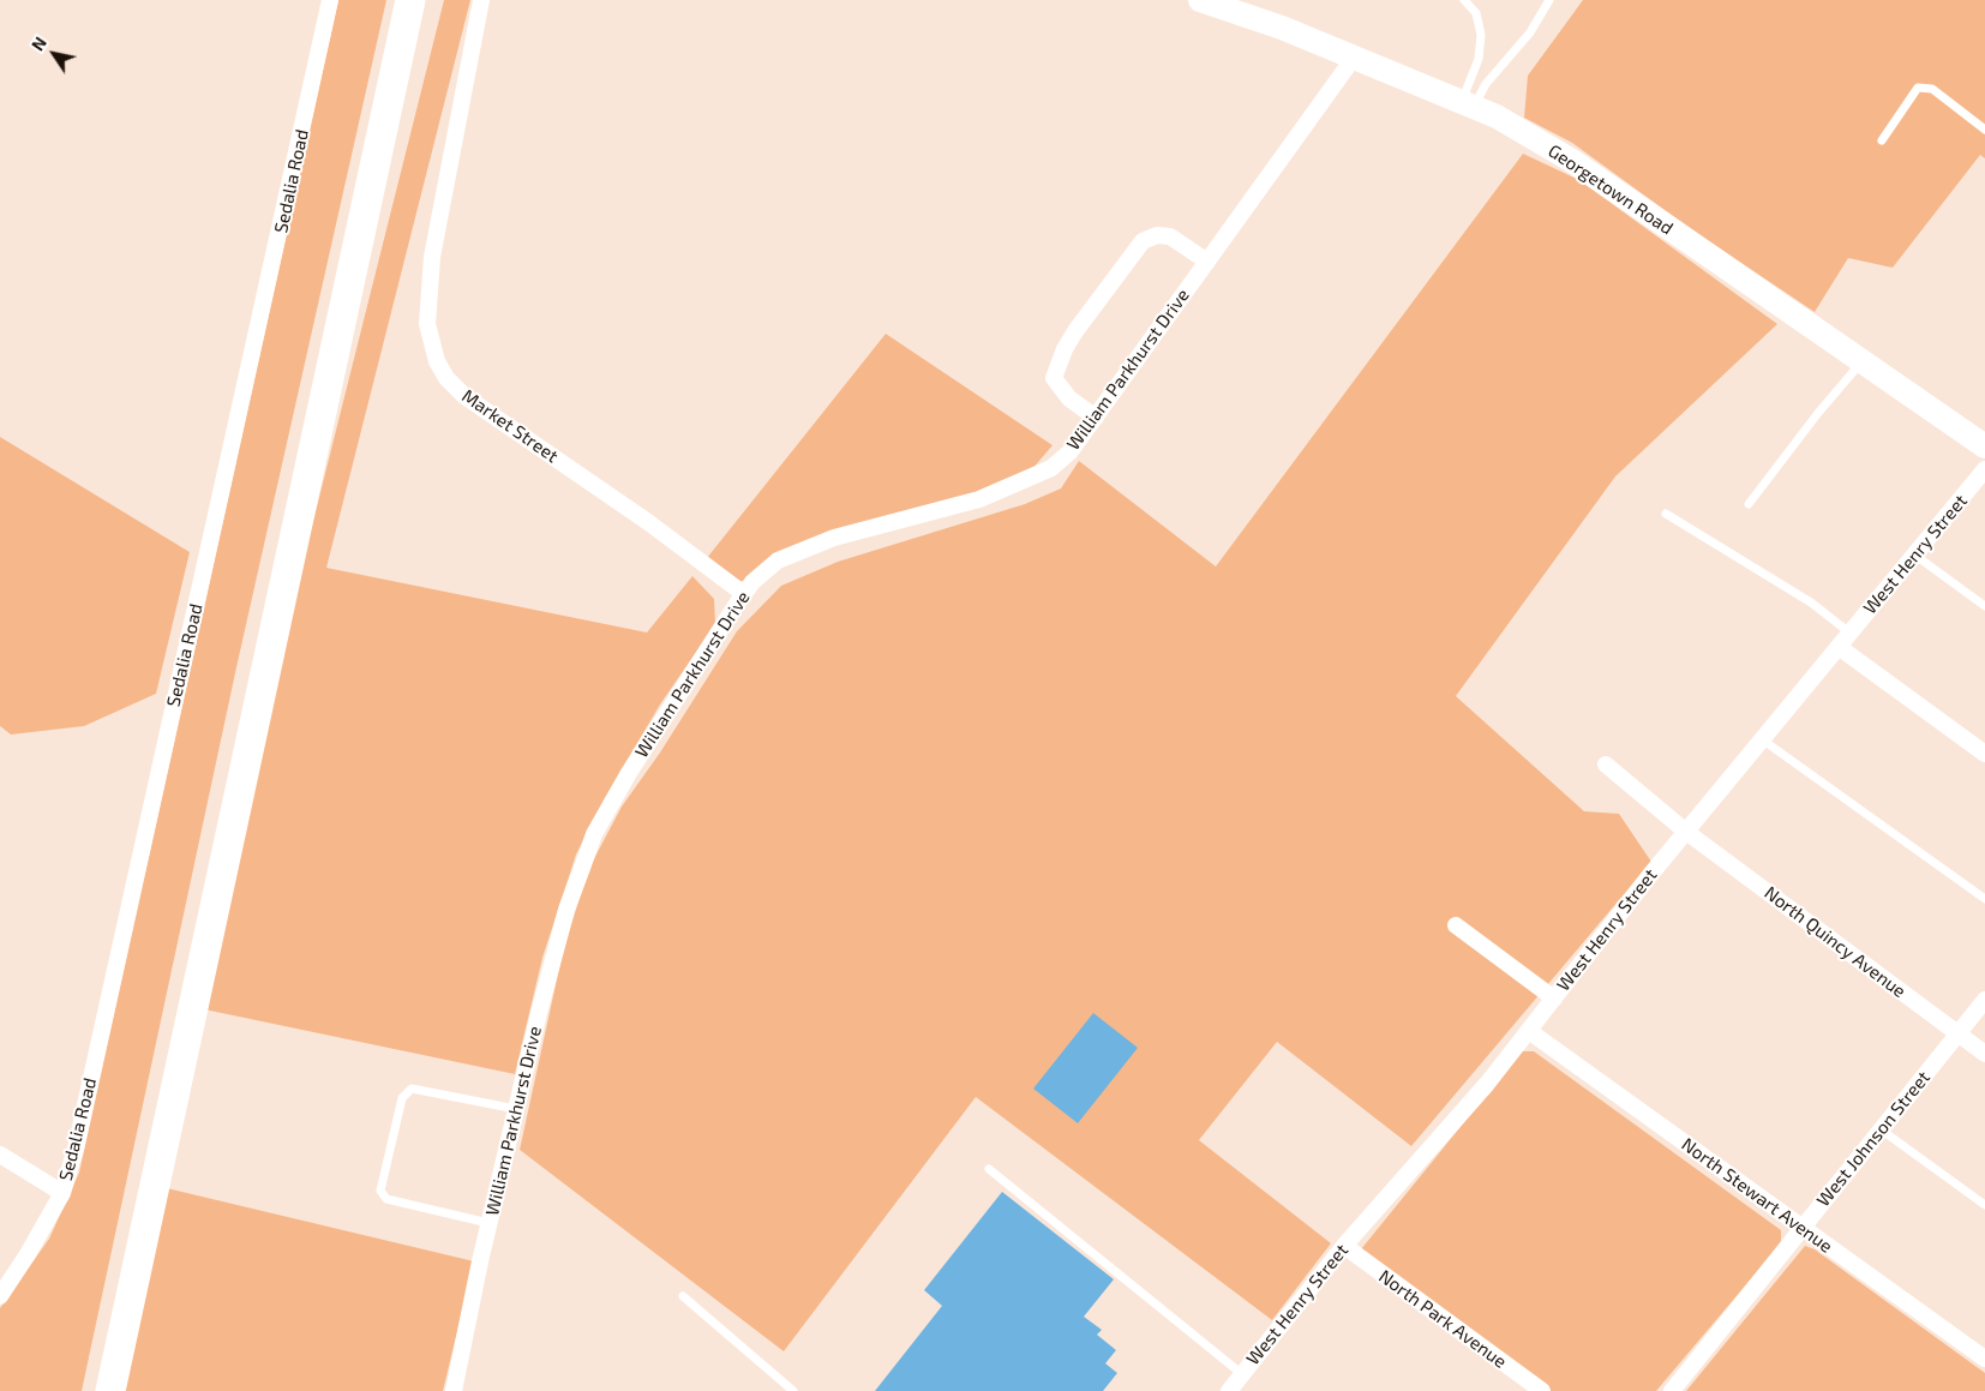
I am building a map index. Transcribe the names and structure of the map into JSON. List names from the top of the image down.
{
  "streets": {
    "street": [
      "Sedalia Road",
      "Georgetown Road",
      "William Parkhurst Drive",
      "Market Street",
      "West Henry Street",
      "North Quincy Avenue",
      "West Johnson Street",
      "North Stewart Avenue",
      "North Park Avenue"
    ]
  },
  "crossings": [
    ["Georgetown Road", "William Parkhurst Drive"],
    ["William Parkhurst Drive", "Market Street"],
    ["West Henry Street", "North Quincy Avenue"],
    ["West Henry Street", "North Stewart Avenue"],
    ["West Henry Street", "North Park Avenue"],
    ["North Quincy Avenue", "West Johnson Street"],
    ["West Johnson Street", "North Stewart Avenue"]
  ],
  "north": "top left"
}
